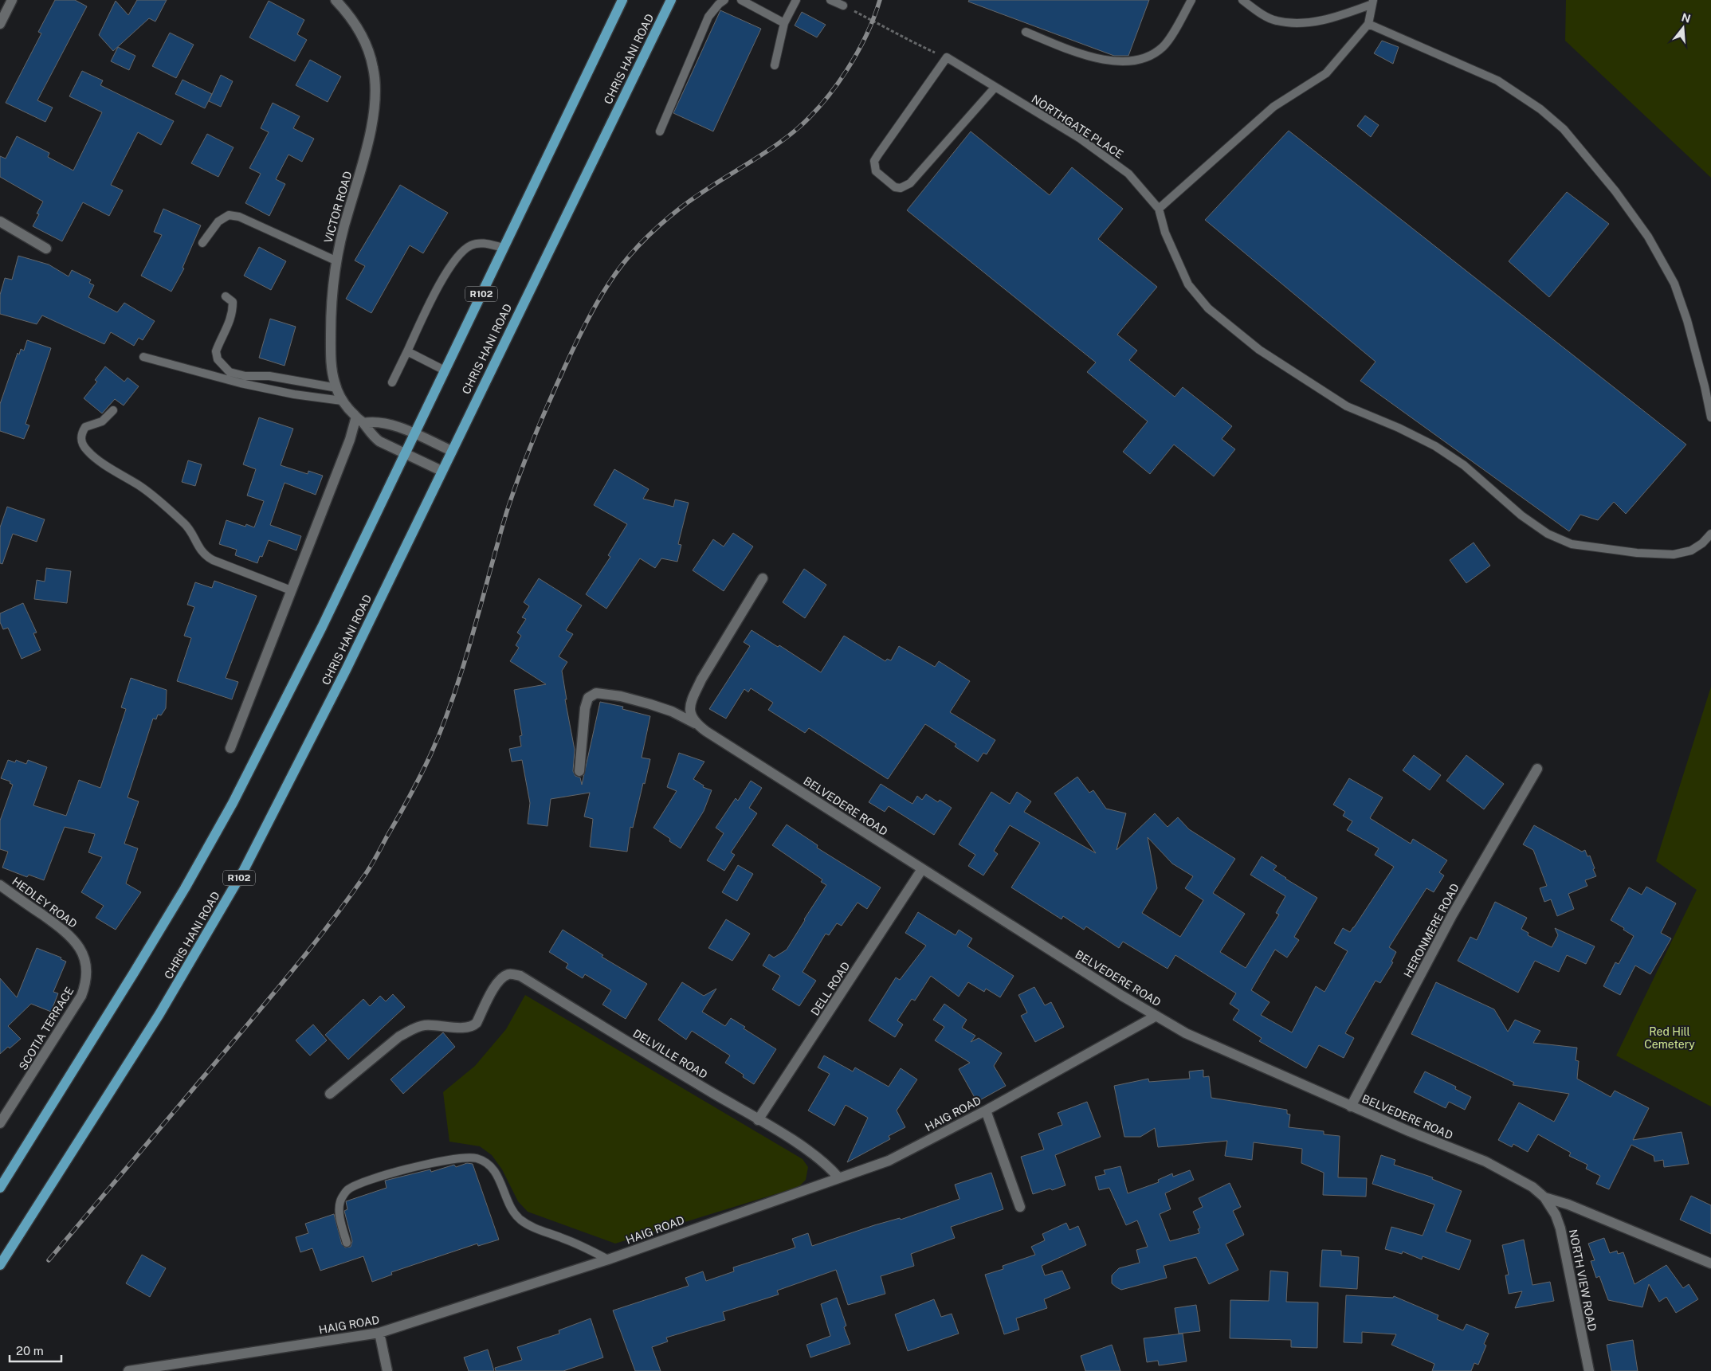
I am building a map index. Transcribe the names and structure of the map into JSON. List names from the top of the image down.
{
  "streets": {
    "main road": ["CHRIS HANI ROAD", "R102"],
    "street": [
      "VICTOR ROAD",
      "BELVEDERE ROAD",
      "HEDLEY ROAD",
      "HERONMERE ROAD",
      "DELL ROAD",
      "SCOTIA TERRACE",
      "DELVILLE ROAD",
      "HAIG ROAD",
      "NORTH VIEW ROAD"
    ],
    "lane": ["NORTHGATE PLACE"]
  },
  "crossings": [
    ["CHRIS HANI ROAD", "VICTOR ROAD"],
    ["VICTOR ROAD", "R102"],
    ["BELVEDERE ROAD", "HERONMERE ROAD"],
    ["BELVEDERE ROAD", "DELL ROAD"],
    ["BELVEDERE ROAD", "HAIG ROAD"],
    ["BELVEDERE ROAD", "NORTH VIEW ROAD"],
    ["HEDLEY ROAD", "SCOTIA TERRACE"],
    ["DELL ROAD", "DELVILLE ROAD"],
    ["DELVILLE ROAD", "HAIG ROAD"]
  ],
  "parks": ["Red Hill Cemetery"],
  "scale_bar": "20 m",
  "north": "top"
}
